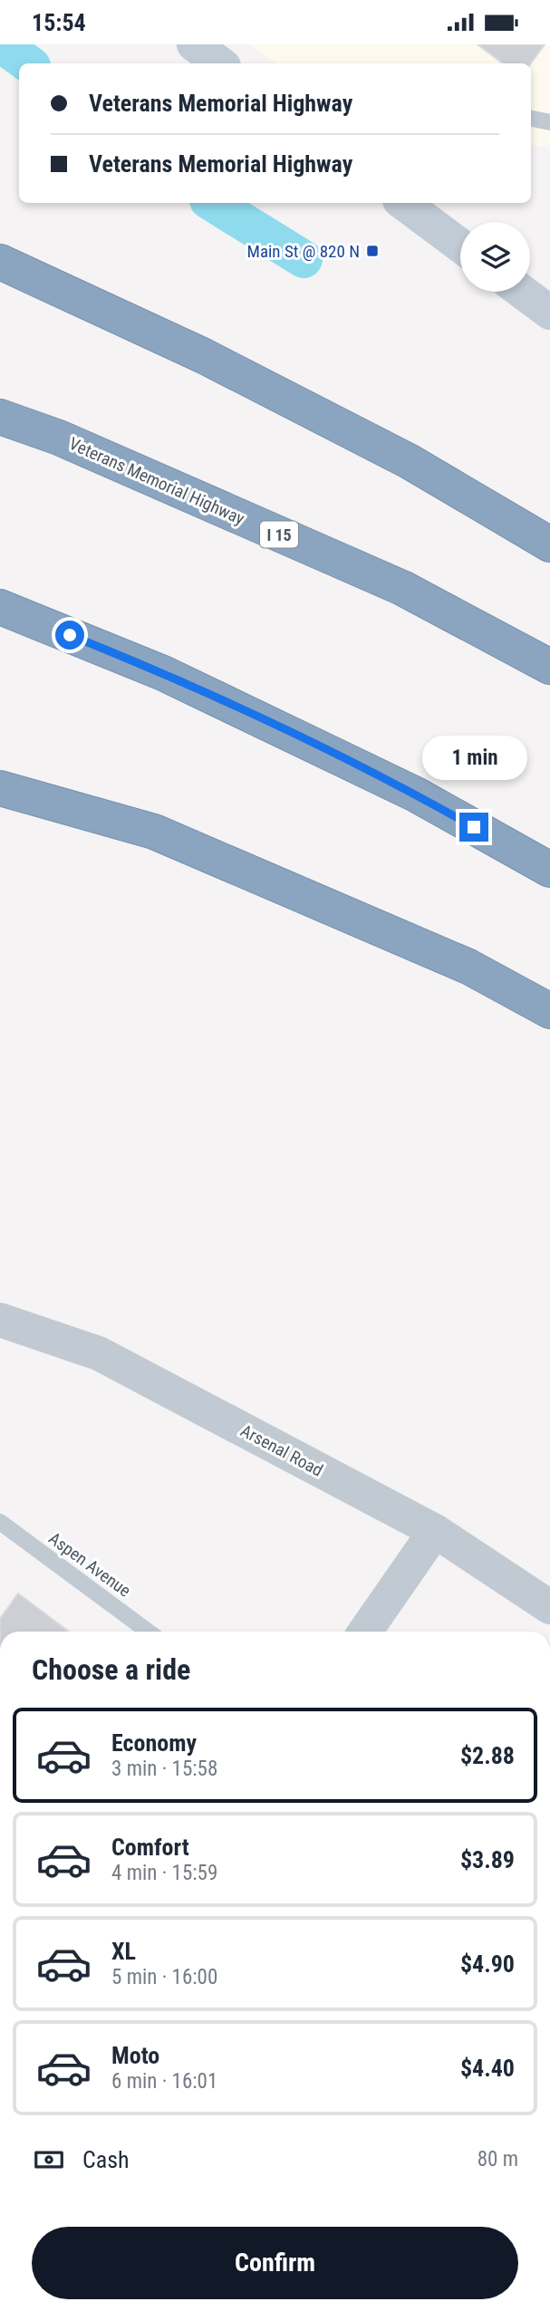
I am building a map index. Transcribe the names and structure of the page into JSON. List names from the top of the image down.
{
  "streets": {
    "highway": ["Veterans Memorial Highway", "I 15"],
    "street": ["Arsenal Road"],
    "lane": ["Aspen Avenue"]
  },
  "places": {
    "transit": ["Main St @ 820 N"]
  },
  "page": {
    "status": "15:54",
    "banner": ["Veterans Memorial Highway", "Veterans Memorial Highway"],
    "bubble": "1 min",
    "heading": "Choose a ride",
    "list": [
      {
        "name": "Economy",
        "note": "3 min · 15:58",
        "value": "$2.88"
      },
      {
        "name": "Comfort",
        "note": "4 min · 15:59",
        "value": "$3.89"
      },
      {
        "name": "XL",
        "note": "5 min · 16:00",
        "value": "$4.90"
      },
      {
        "name": "Moto",
        "note": "6 min · 16:01",
        "value": "$4.40"
      }
    ],
    "pay": ["Cash", "80 m"],
    "buttons": "Confirm"
  }
}
